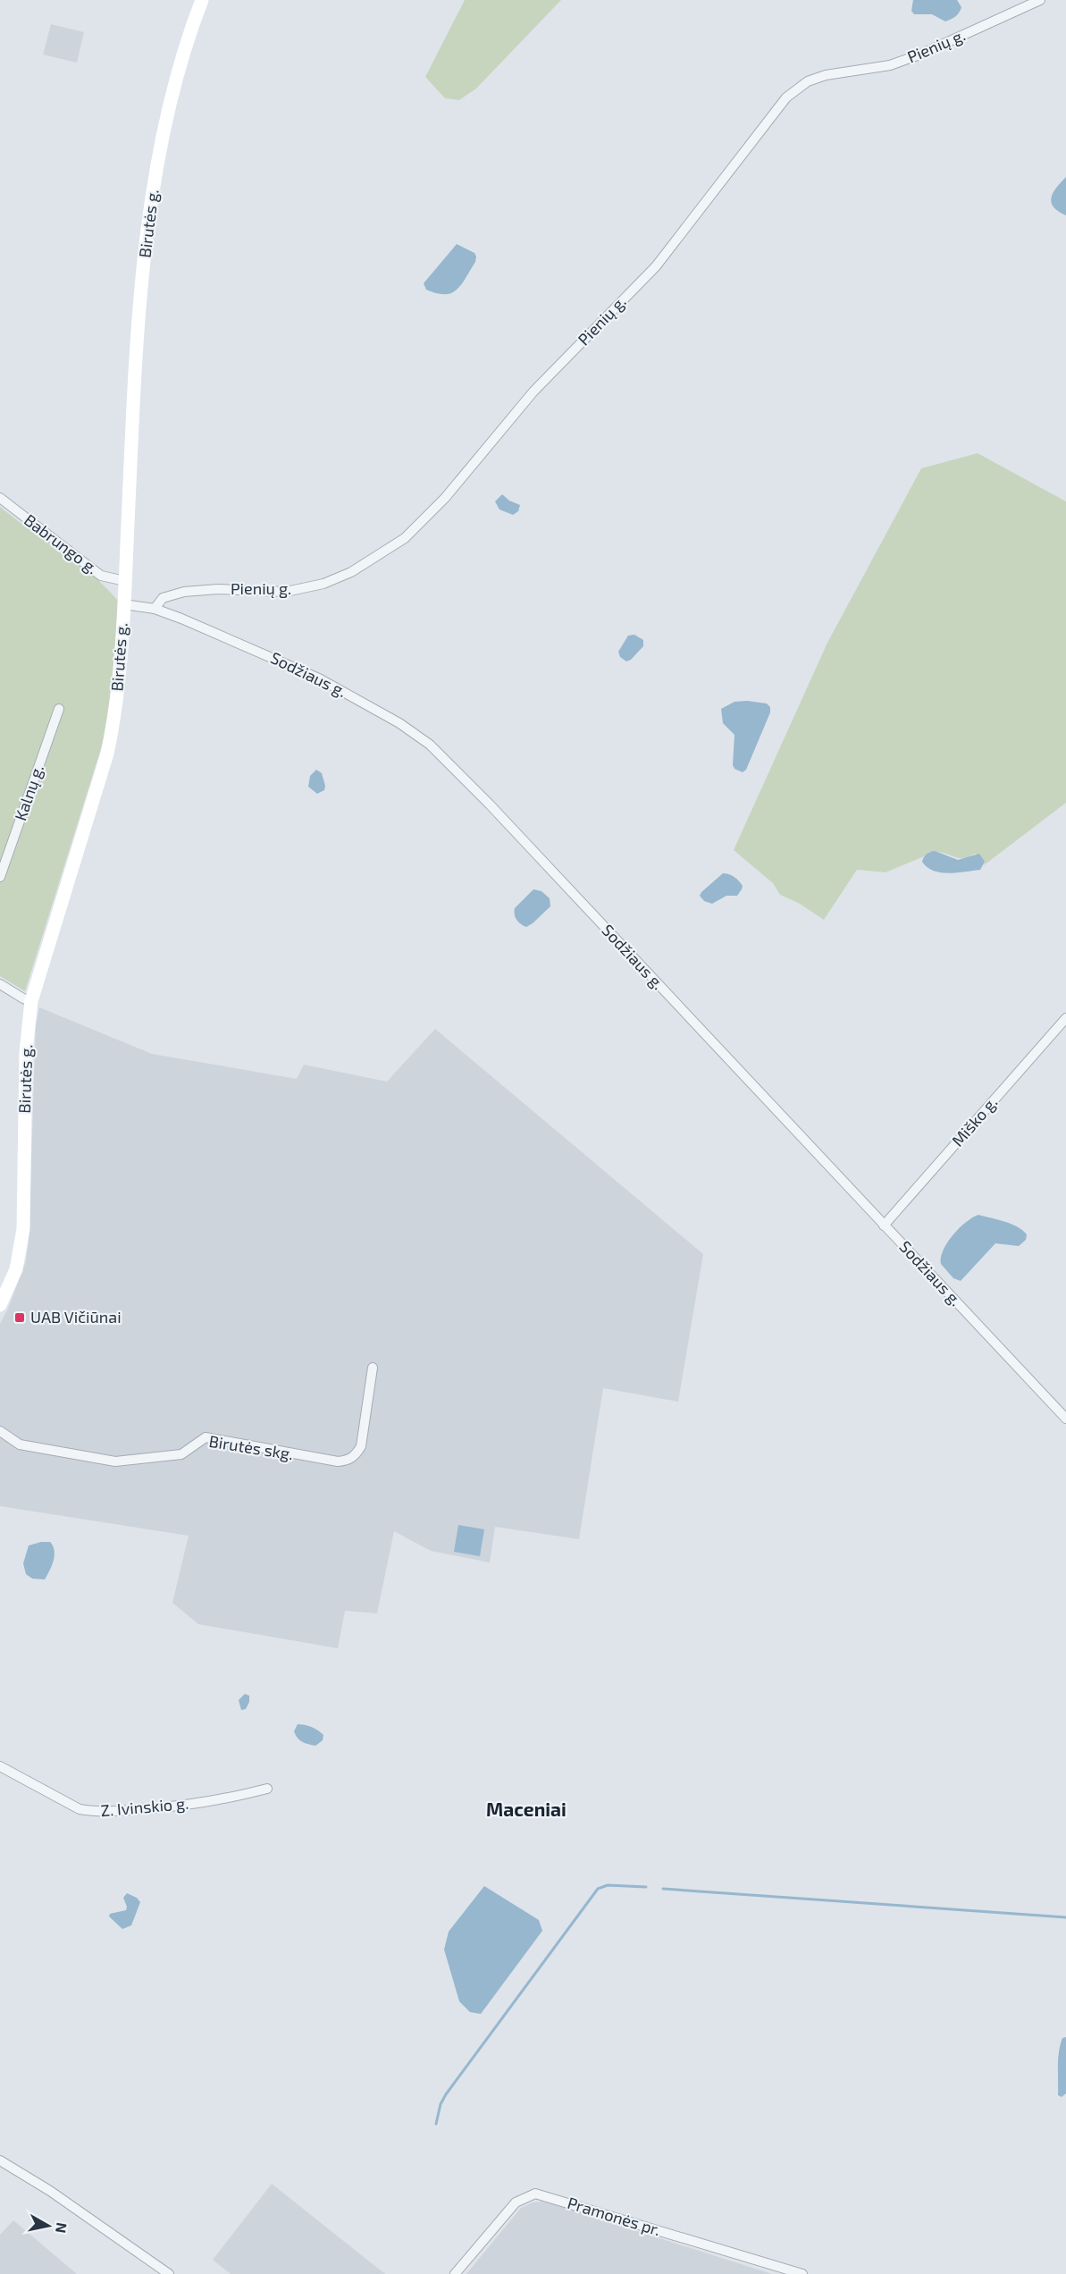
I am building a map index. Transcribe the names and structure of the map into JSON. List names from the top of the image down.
{
  "streets": {
    "main road": ["Birutės g."],
    "street": [
      "Pienių g.",
      "Babrungo g.",
      "Sodžiaus g.",
      "Kalnų g.",
      "Miško g.",
      "Birutės skg.",
      "Z. Ivinskio g.",
      "Pramonės pr."
    ]
  },
  "crossings": [
    ["Pienių g.", "Sodžiaus g."],
    ["Birutės g.", "Babrungo g."],
    ["Birutės g.", "Sodžiaus g."],
    ["Sodžiaus g.", "Miško g."]
  ],
  "districts": ["Maceniai"],
  "places": {
    "transit": ["UAB Vičiūnai"]
  },
  "north": "right"
}
